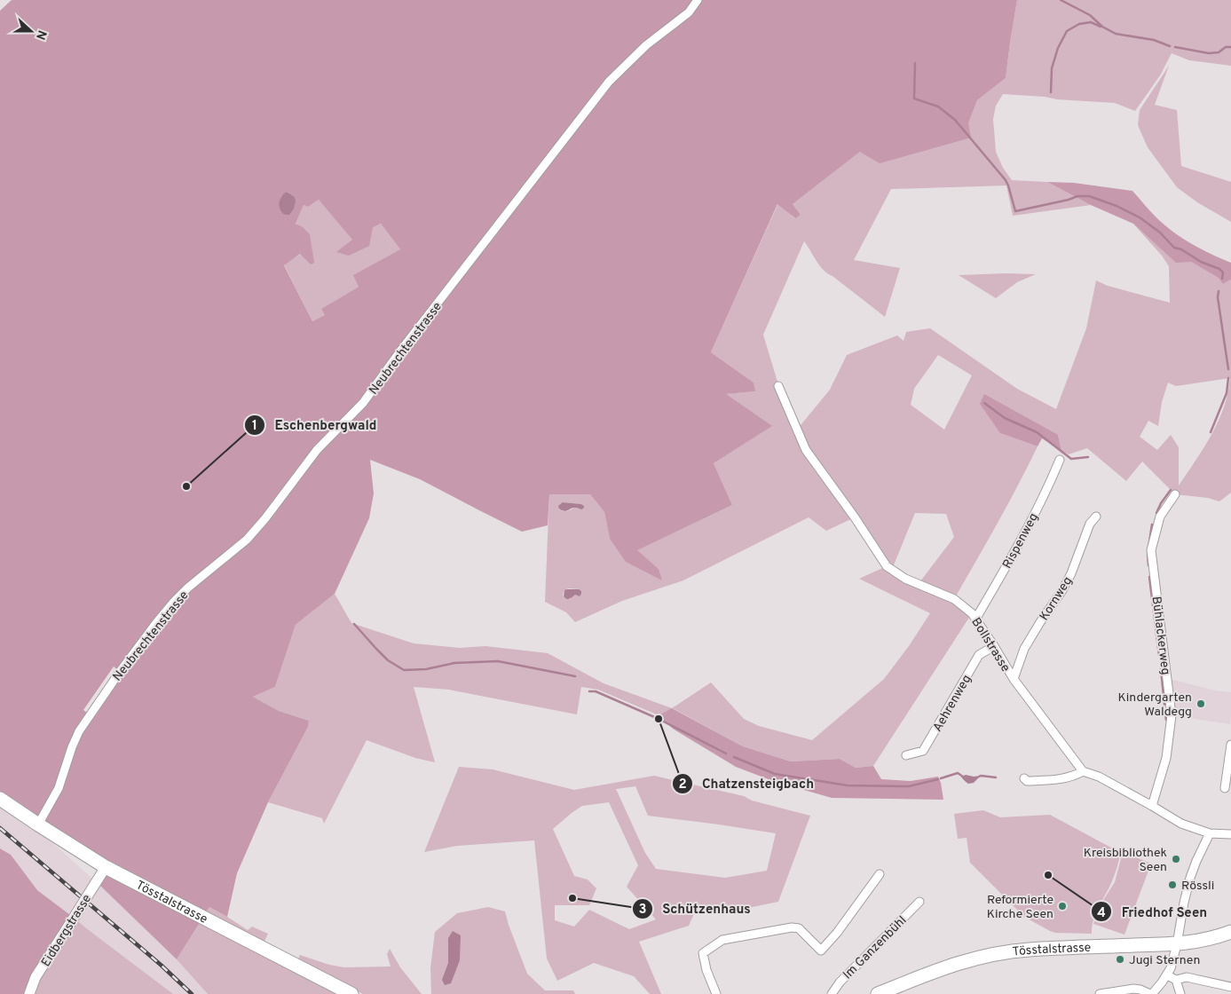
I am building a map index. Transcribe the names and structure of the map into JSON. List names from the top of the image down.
{
  "streets": {
    "main road": ["Tösstalstrasse"],
    "street": [
      "Neubrechtenstrasse",
      "Rispenweg",
      "Kornweg",
      "Bühlackerweg",
      "Bollstrasse",
      "Aehrenweg",
      "Eidbergstrasse",
      "Im Ganzenbühl"
    ]
  },
  "crossings": [
    ["Neubrechtenstrasse", "Tösstalstrasse"],
    ["Rispenweg", "Bollstrasse"],
    ["Kornweg", "Bollstrasse"],
    ["Bollstrasse", "Aehrenweg"],
    ["Tösstalstrasse", "Eidbergstrasse"]
  ],
  "places": [
    "Eschenbergwald",
    "Kindergarten Waldegg",
    "Chatzensteigbach",
    "Kreisbibliothek Seen",
    "Friedhof Seen",
    "Rössli",
    "Schützenhaus",
    "Reformierte Kirche Seen",
    "Jugi Sternen"
  ],
  "north": "right"
}
